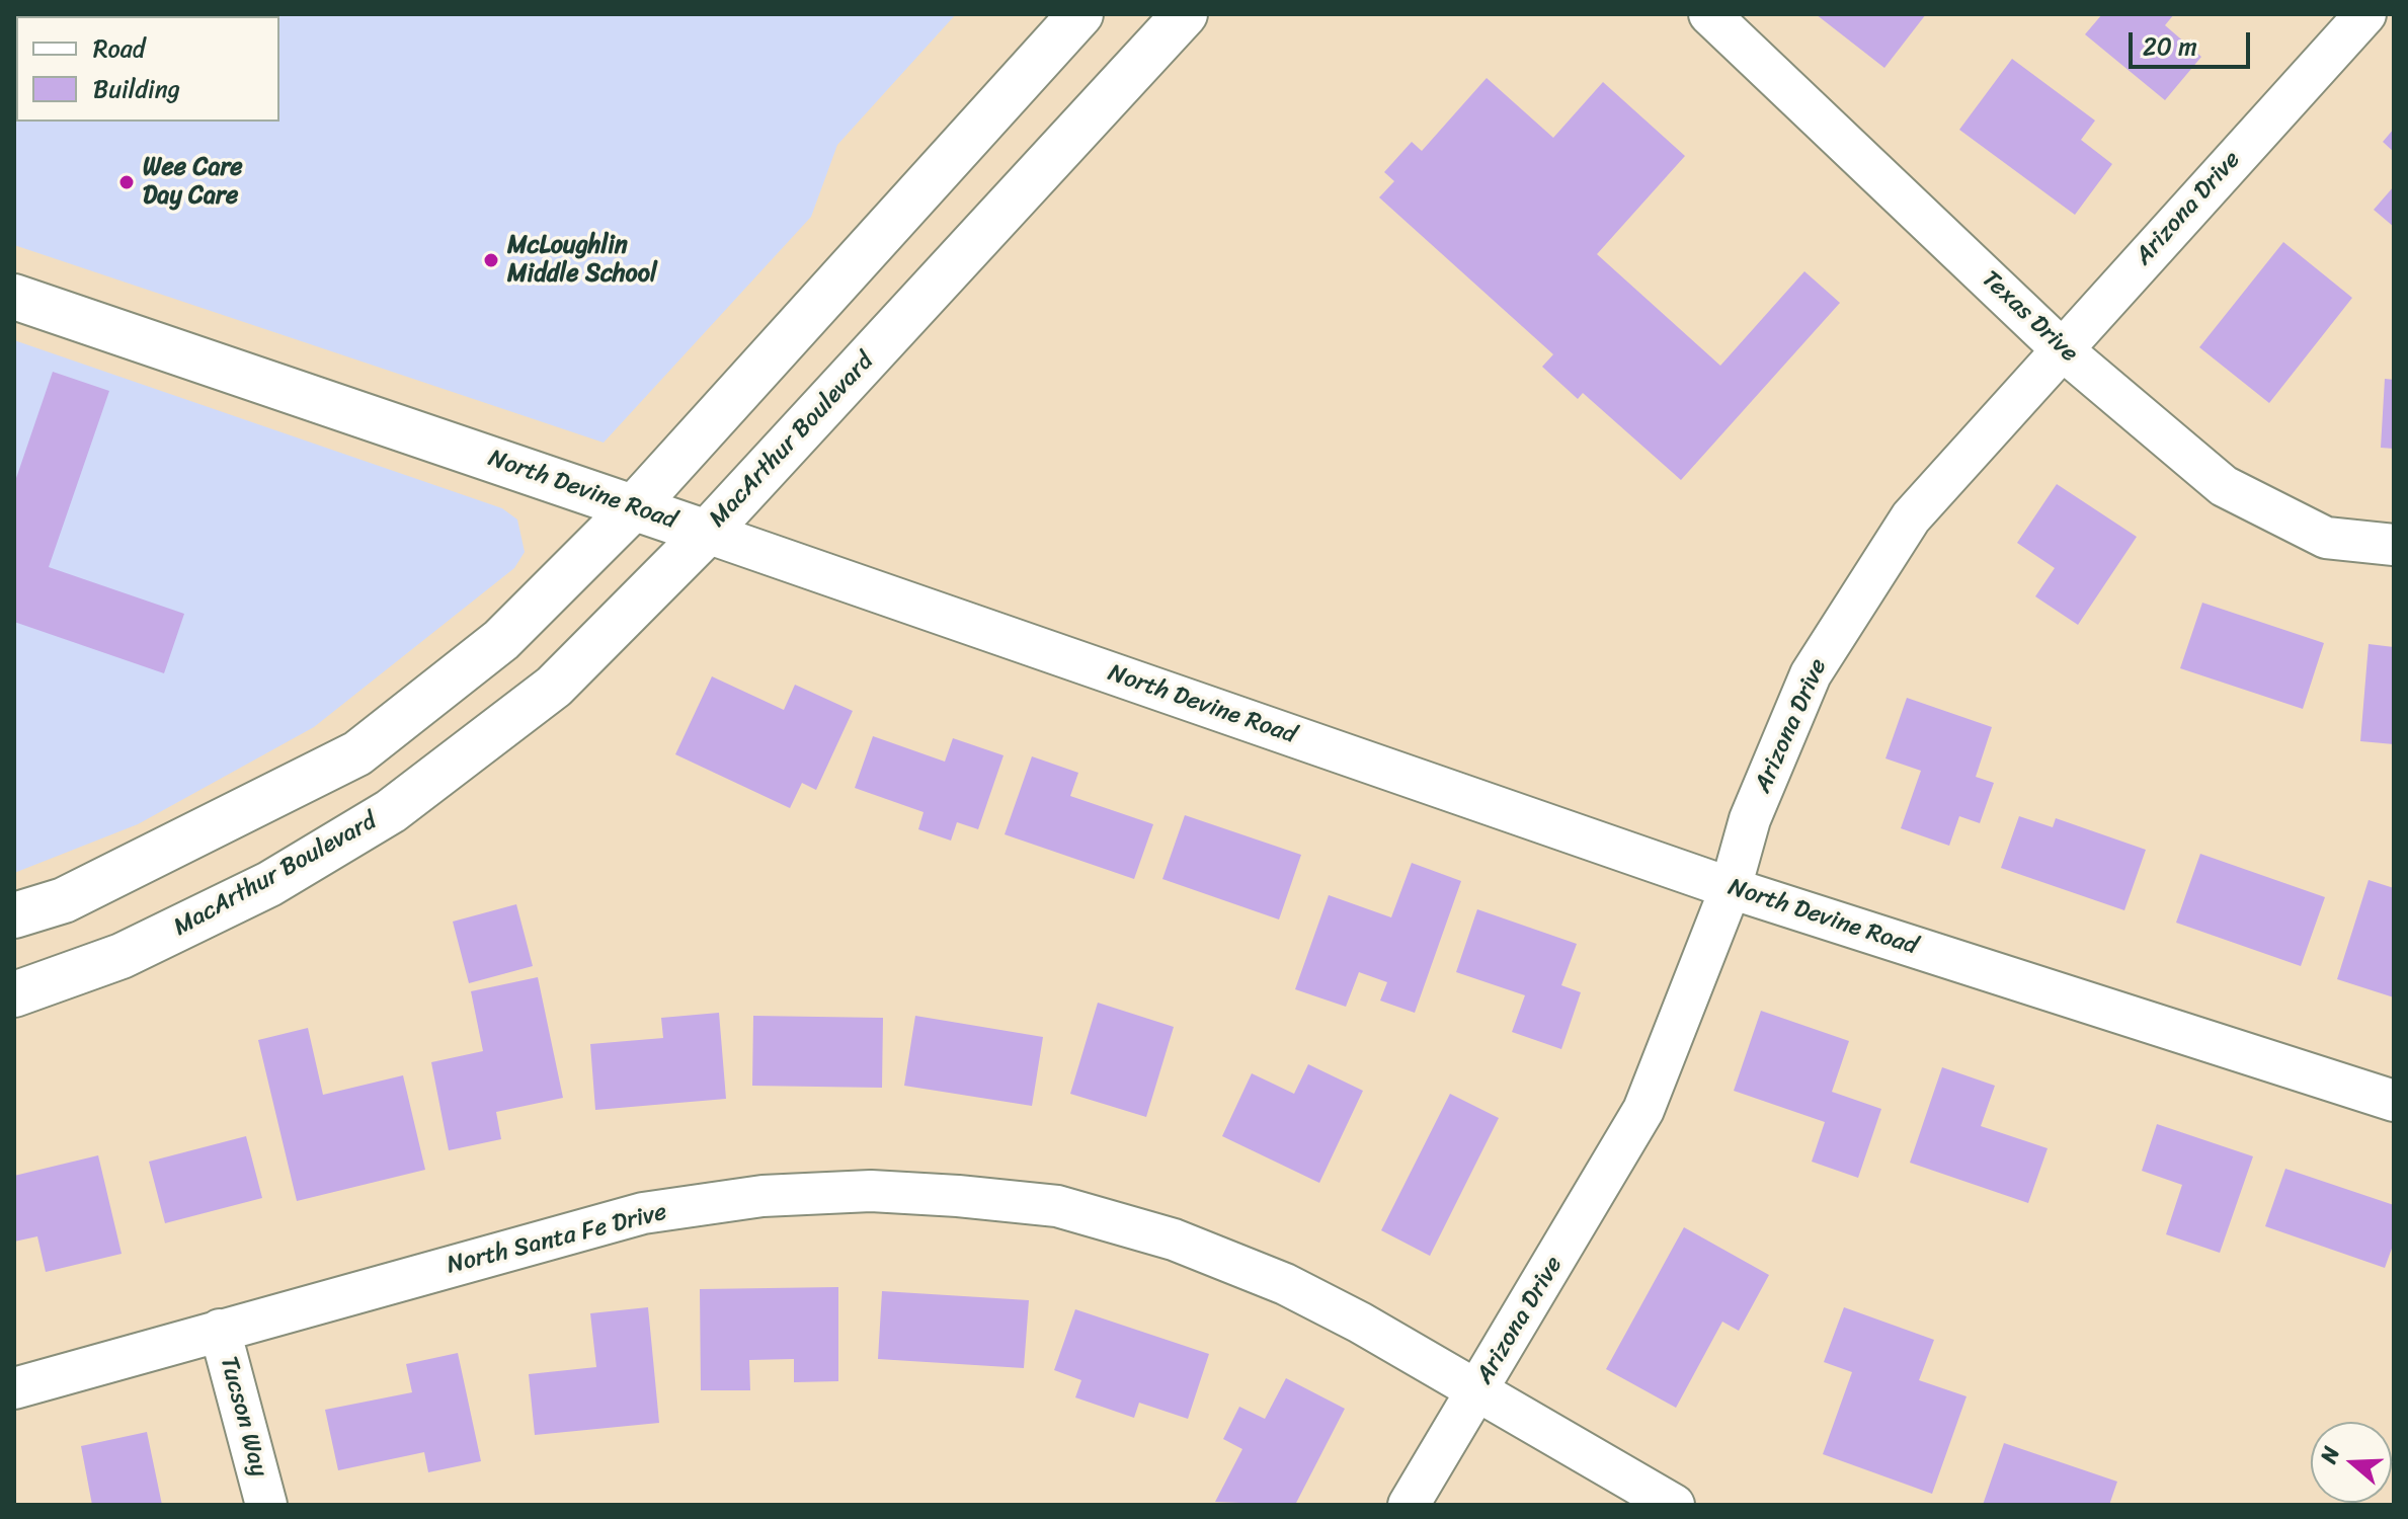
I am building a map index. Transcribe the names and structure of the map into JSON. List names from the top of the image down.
{
  "streets": {
    "street": [
      "Arizona Drive",
      "Texas Drive",
      "MacArthur Boulevard",
      "North Devine Road",
      "North Santa Fe Drive",
      "Tucson Way"
    ]
  },
  "crossings": [
    ["Arizona Drive", "Texas Drive"],
    ["Arizona Drive", "North Devine Road"],
    ["Arizona Drive", "North Santa Fe Drive"],
    ["MacArthur Boulevard", "North Devine Road"],
    ["North Santa Fe Drive", "Tucson Way"]
  ],
  "places": ["Wee Care Day Care", "McLoughlin Middle School"],
  "legend": ["Road", "Building"],
  "scale_bar": "20 m",
  "north": "left"
}
